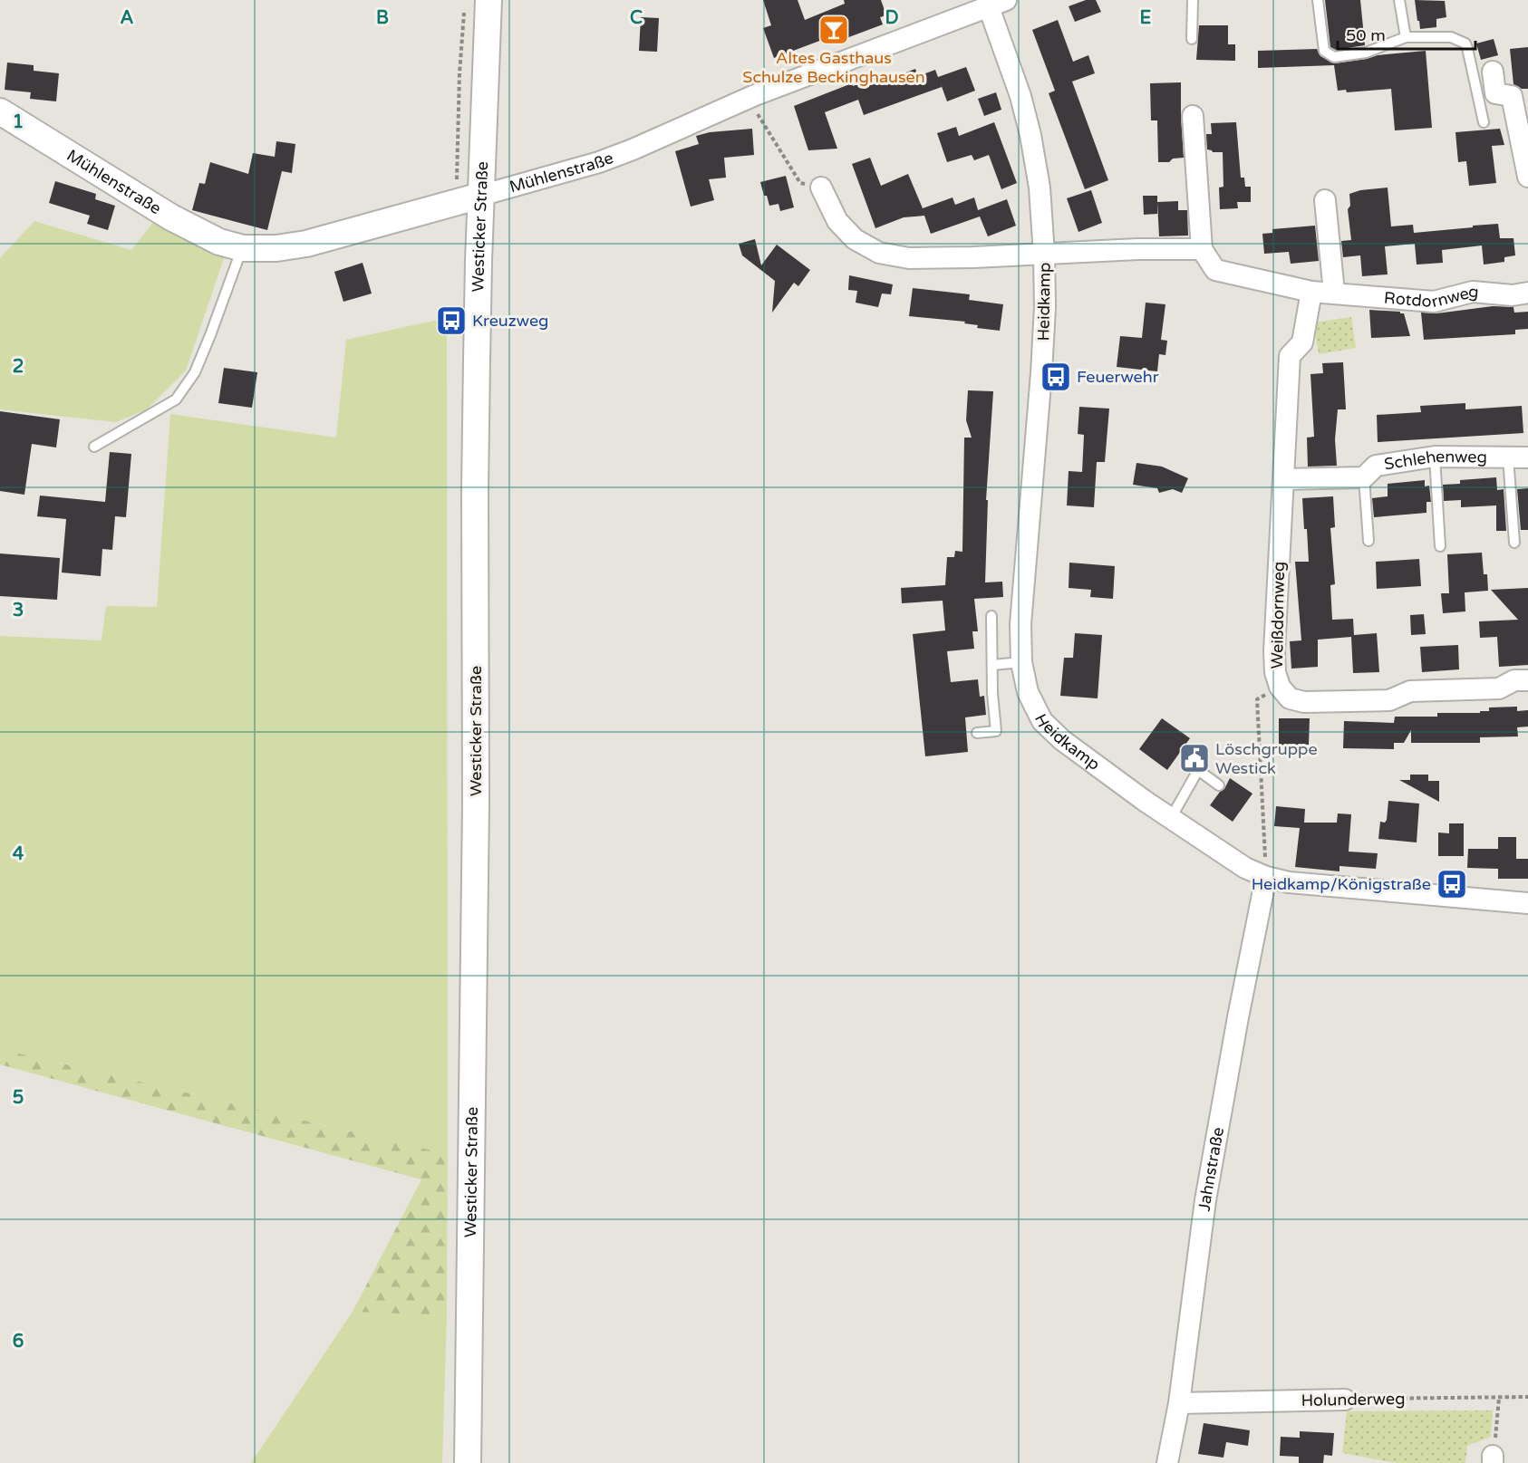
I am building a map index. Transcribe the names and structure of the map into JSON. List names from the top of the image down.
{
  "streets": {
    "street": [
      "Mühlenstraße",
      "Westicker Straße",
      "Rotdornweg",
      "Heidkamp",
      "Schlehenweg",
      "Weißdornweg",
      "Jahnstraße",
      "Holunderweg"
    ]
  },
  "crossings": [
    ["Mühlenstraße", "Westicker Straße"],
    ["Mühlenstraße", "Heidkamp"],
    ["Rotdornweg", "Weißdornweg"],
    ["Heidkamp", "Jahnstraße"],
    ["Schlehenweg", "Weißdornweg"],
    ["Jahnstraße", "Holunderweg"]
  ],
  "places": {
    "bar": ["Altes Gasthaus Schulze Beckinghausen"],
    "bus stop": ["Kreuzweg", "Feuerwehr", "Heidkamp/Königstraße"],
    "public building": ["Löschgruppe Westick"]
  },
  "scale_bar": "50 m",
  "grid": {
    "columns": [
      "A",
      "B",
      "C",
      "D",
      "E"
    ],
    "rows": [
      "1",
      "2",
      "3",
      "4",
      "5",
      "6"
    ]
  }
}
